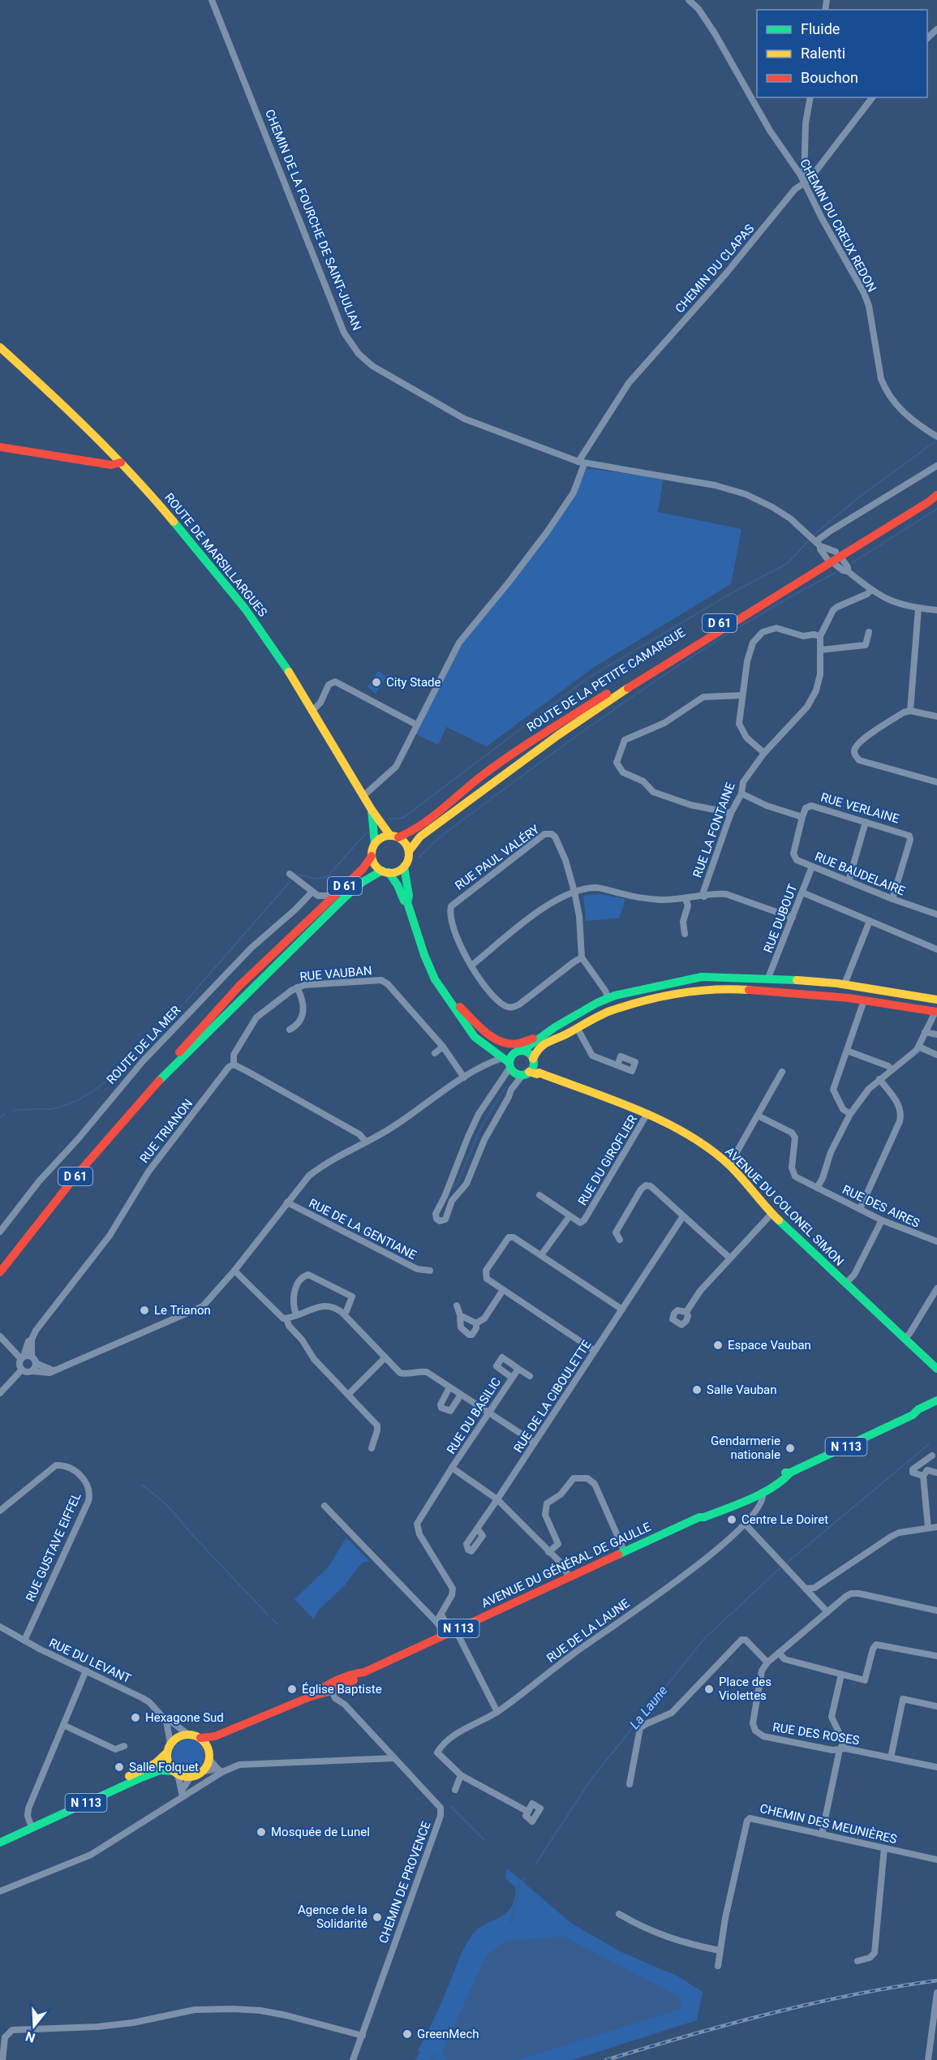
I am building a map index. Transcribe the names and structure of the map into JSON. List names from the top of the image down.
{
  "streets": {
    "main road": [
      "ROUTE DE MARSILLARGUES",
      "D 61",
      "ROUTE DE LA PETITE CAMARGUE",
      "AVENUE DU COLONEL SIMON",
      "N 113",
      "AVENUE DU GÉNÉRAL DE GAULLE"
    ],
    "street": [
      "CHEMIN DE LA FOURCHE DE SAINT-JULIAN",
      "CHEMIN DU CREUX REDON",
      "CHEMIN DU CLAPAS",
      "RUE VERLAINE",
      "RUE LA FONTAINE",
      "RUE PAUL VALÉRY",
      "RUE BAUDELAIRE",
      "RUE DUBOUT",
      "RUE VAUBAN",
      "ROUTE DE LA MER",
      "RUE TRIANON",
      "RUE DU GIROFLIER",
      "RUE DES AIRES",
      "RUE DE LA GENTIANE",
      "RUE DE LA CIBOULETTE",
      "RUE DU BASILIC",
      "RUE GUSTAVE EIFFEL",
      "RUE DE LA LAUNE",
      "RUE DU LEVANT",
      "RUE DES ROSES",
      "CHEMIN DES MEUNIÈRES",
      "CHEMIN DE PROVENCE"
    ]
  },
  "crossings": [
    ["CHEMIN DE LA FOURCHE DE SAINT-JULIAN", "CHEMIN DU CLAPAS"],
    ["CHEMIN DE LA FOURCHE DE SAINT-JULIAN", "ROUTE DE LA PETITE CAMARGUE"],
    ["CHEMIN DU CREUX REDON", "CHEMIN DU CLAPAS"],
    ["CHEMIN DU CLAPAS", "ROUTE DE MARSILLARGUES"],
    ["ROUTE DE MARSILLARGUES", "D 61"],
    ["ROUTE DE MARSILLARGUES", "ROUTE DE LA PETITE CAMARGUE"],
    ["D 61", "ROUTE DE LA PETITE CAMARGUE"],
    ["RUE VERLAINE", "RUE BAUDELAIRE"],
    ["RUE BAUDELAIRE", "RUE DUBOUT"],
    ["RUE VAUBAN", "RUE TRIANON"],
    ["RUE DU GIROFLIER", "AVENUE DU COLONEL SIMON"],
    ["RUE DE LA CIBOULETTE", "RUE DU BASILIC"],
    ["N 113", "AVENUE DU GÉNÉRAL DE GAULLE"],
    ["N 113", "RUE DU LEVANT"],
    ["RUE GUSTAVE EIFFEL", "RUE DU LEVANT"],
    ["AVENUE DU GÉNÉRAL DE GAULLE", "RUE DE LA LAUNE"],
    ["AVENUE DU GÉNÉRAL DE GAULLE", "CHEMIN DE PROVENCE"]
  ],
  "water": ["La Laune"],
  "places": [
    "City Stade",
    "Le Trianon",
    "Espace Vauban",
    "Salle Vauban",
    "Gendarmerie nationale",
    "Centre Le Doiret",
    "Église Baptiste",
    "Place des Violettes",
    "Hexagone Sud",
    "Salle Folquet",
    "Mosquée de Lunel",
    "Agence de la Solidarité",
    "GreenMech"
  ],
  "legend": ["Fluide", "Ralenti", "Bouchon"],
  "north": "bottom"
}
